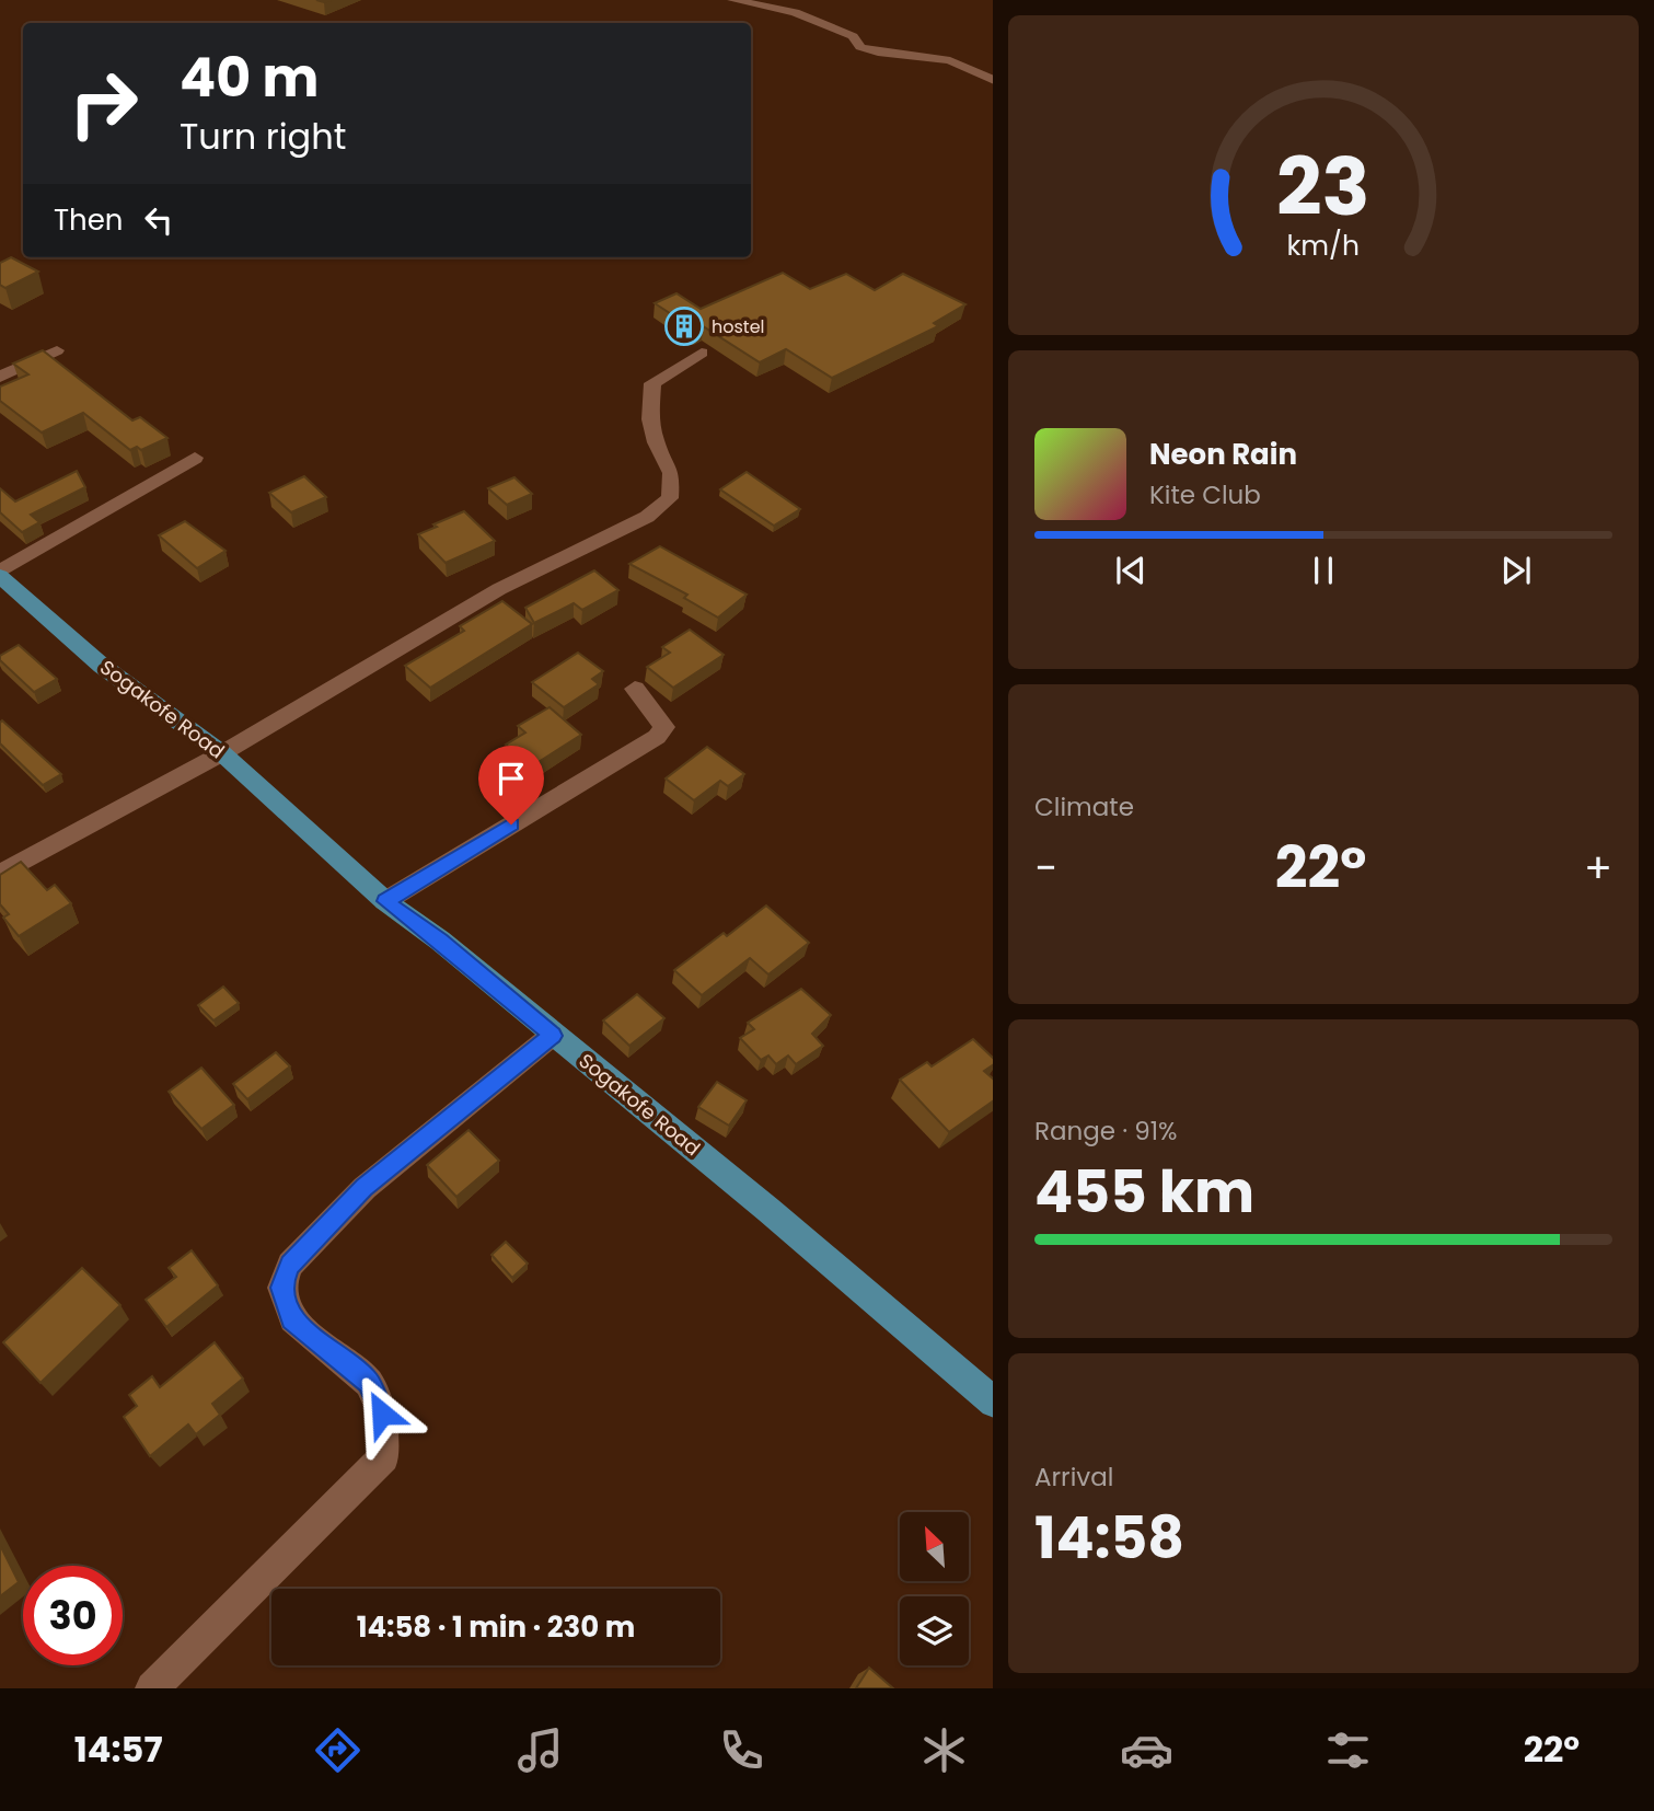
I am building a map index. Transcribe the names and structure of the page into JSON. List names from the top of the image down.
{
  "streets": {
    "main road": ["Sogakofe Road"]
  },
  "places": {
    "building": ["hostel"]
  },
  "north": "top left",
  "page": {
    "turn": ["40 m", "Turn right"],
    "then": "Then",
    "song": ["Neon Rain", "Kite Club"],
    "tile": [
      "Climate",
      ["Range · 91%", "455 km"],
      ["Arrival", "14:58"]
    ],
    "heat": ["−", "22°", "+"],
    "limit": "30",
    "trip": "14:58 · 1 min · 230 m",
    "tabs": ["14:57", "22°"],
    "gauge": ["23", "km/h"]
  }
}
